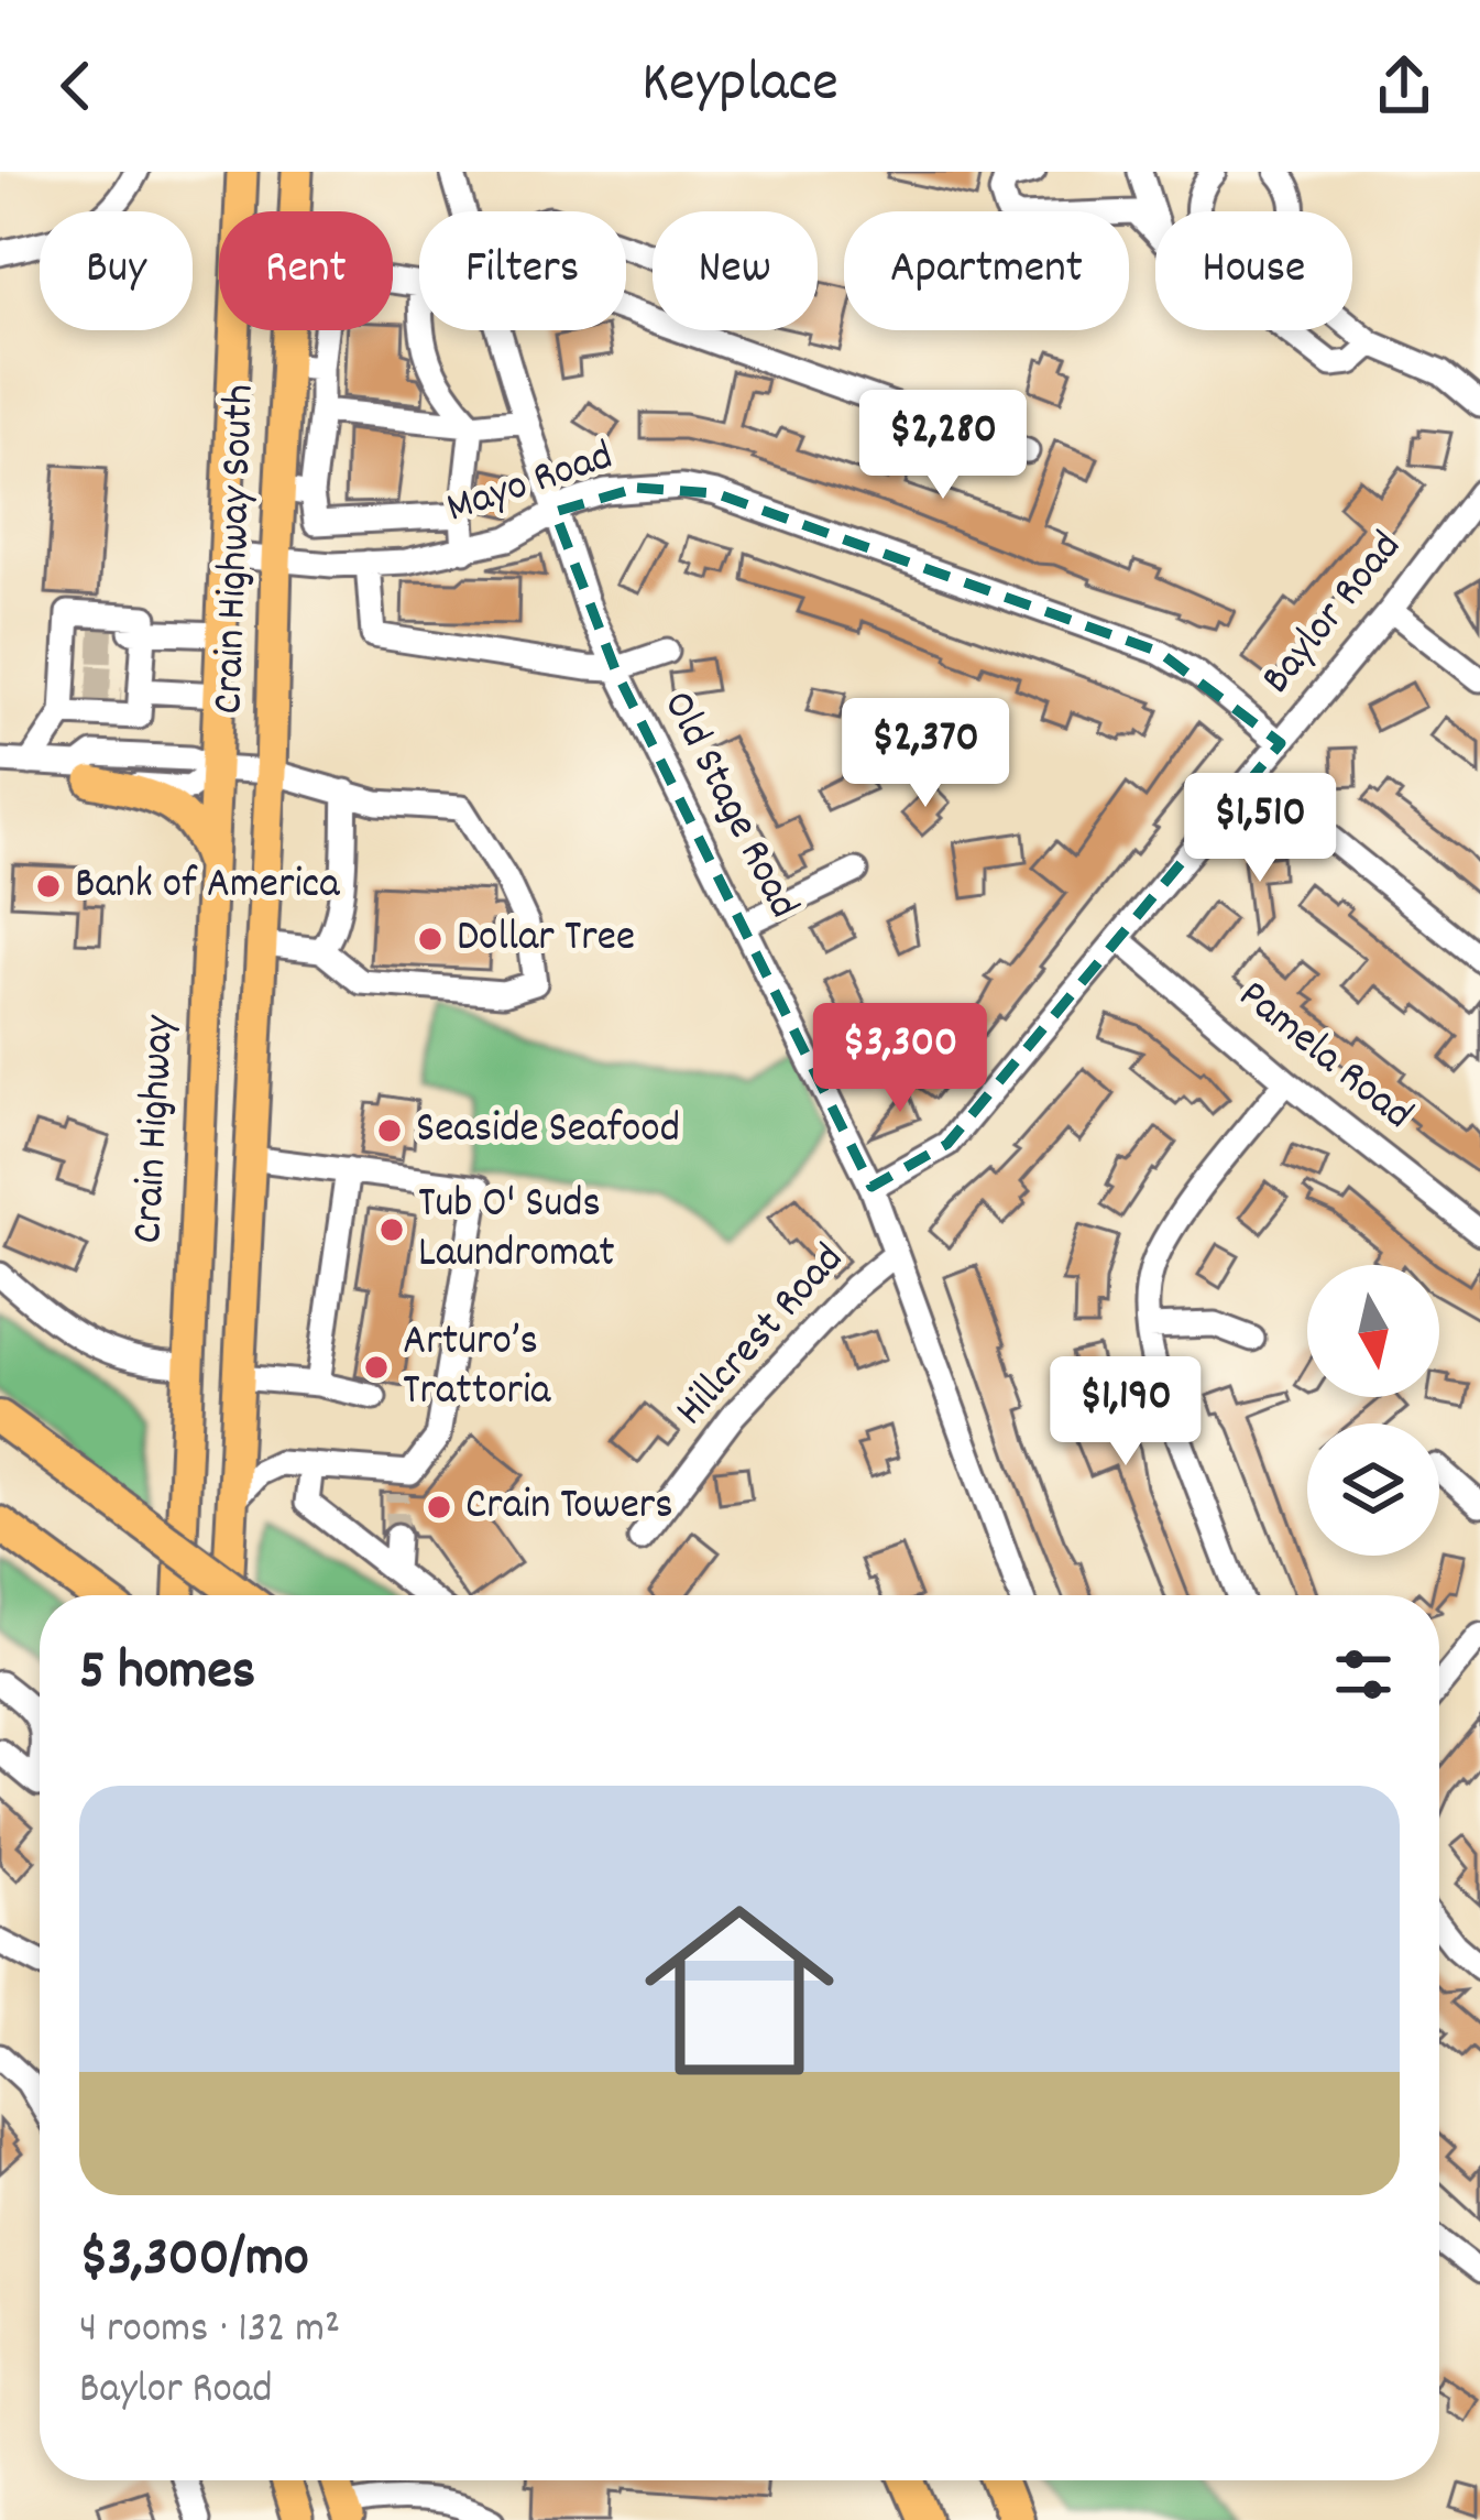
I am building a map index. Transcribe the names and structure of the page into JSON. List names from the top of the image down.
{
  "streets": {
    "main road": ["Crain Highway South", "Crain Highway"],
    "street": [
      "Mayo Road",
      "Baylor Road",
      "Old Stage Road",
      "Pamela Road",
      "Hillcrest Road"
    ]
  },
  "crossings": [
    ["Mayo Road", "Crain Highway South"],
    ["Mayo Road", "Baylor Road"],
    ["Mayo Road", "Old Stage Road"],
    ["Crain Highway South", "Crain Highway"],
    ["Baylor Road", "Old Stage Road"],
    ["Baylor Road", "Pamela Road"],
    ["Old Stage Road", "Hillcrest Road"]
  ],
  "places": [
    "Bank of America",
    "Dollar Tree",
    "Seaside Seafood",
    "Tub O' Suds Laundromat",
    "Arturo’s Trattoria",
    "Crain Towers"
  ],
  "north": "bottom",
  "page": {
    "header": "Keyplace",
    "chip": [
      "Buy",
      "Rent",
      "Filters",
      "New",
      "Apartment",
      "House"
    ],
    "price": [
      "$2,280",
      "$2,370",
      "$1,510",
      "$3,300",
      "$1,190"
    ],
    "heading": "5 homes",
    "list": [
      {
        "name": "$3,300/mo",
        "note": "4 rooms · 132 m² · Baylor Road"
      }
    ]
  }
}
